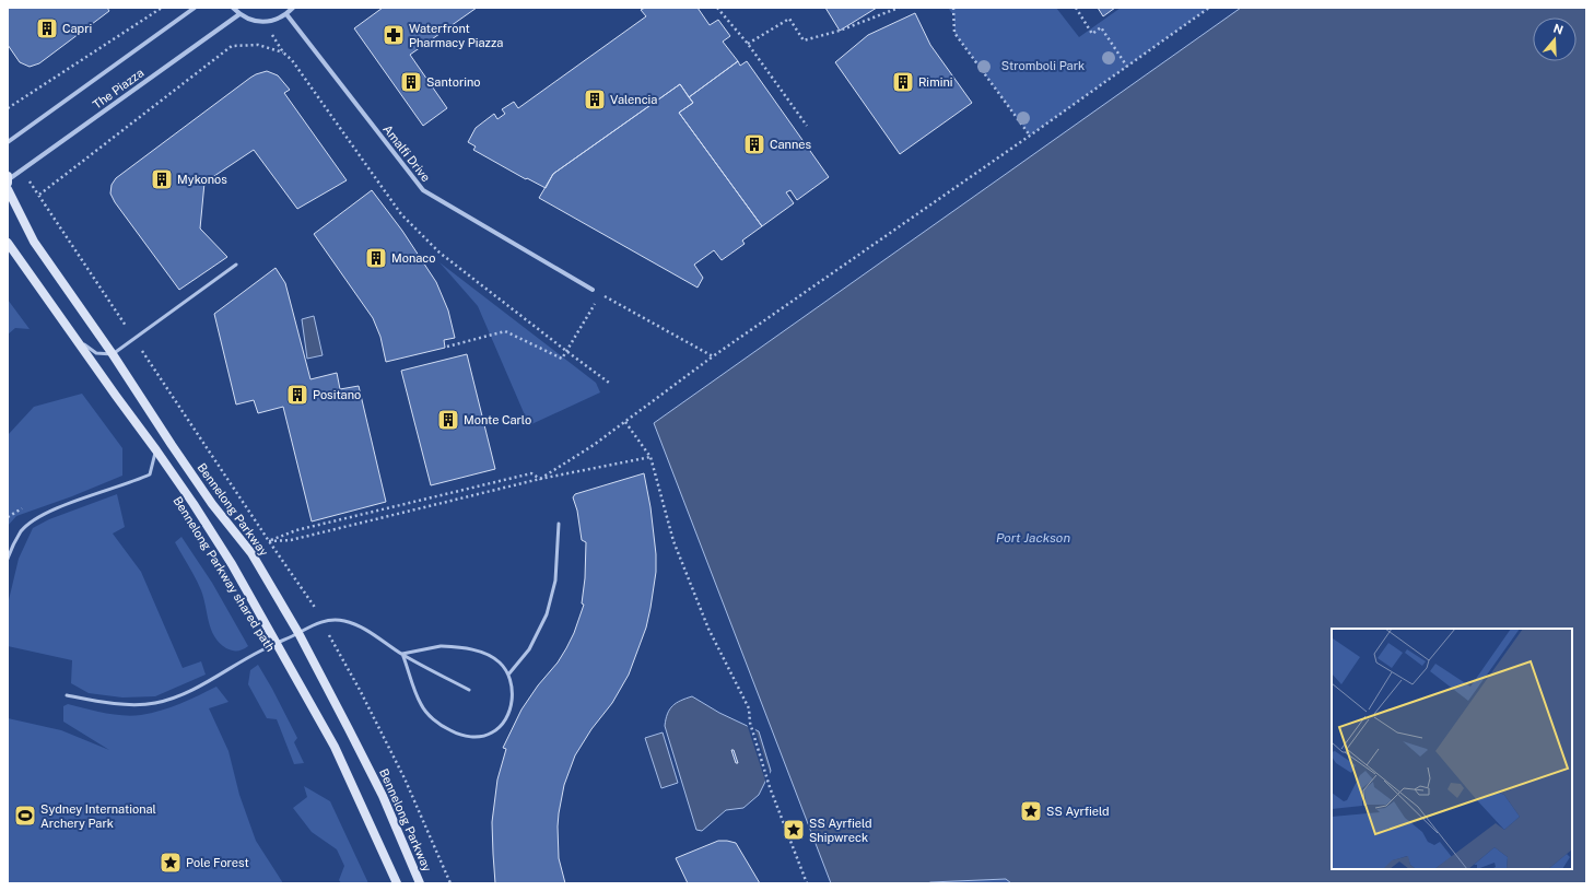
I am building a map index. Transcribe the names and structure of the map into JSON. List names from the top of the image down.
{
  "streets": {
    "street": ["The Piazza", "Amalfi Drive", "Bennelong Parkway"]
  },
  "water": ["Port Jackson"],
  "parks": ["Stromboli Park"],
  "places": {
    "building": [
      "Capri",
      "Santorino",
      "Rimini",
      "Valencia",
      "Cannes",
      "Mykonos",
      "Monaco",
      "Positano",
      "Monte Carlo"
    ],
    "pharmacy": ["Waterfront Pharmacy Piazza"],
    "place": ["SS Ayrfield", "SS Ayrfield Shipwreck", "Pole Forest"],
    "sports": ["Sydney International Archery Park"]
  },
  "north": "top"
}
